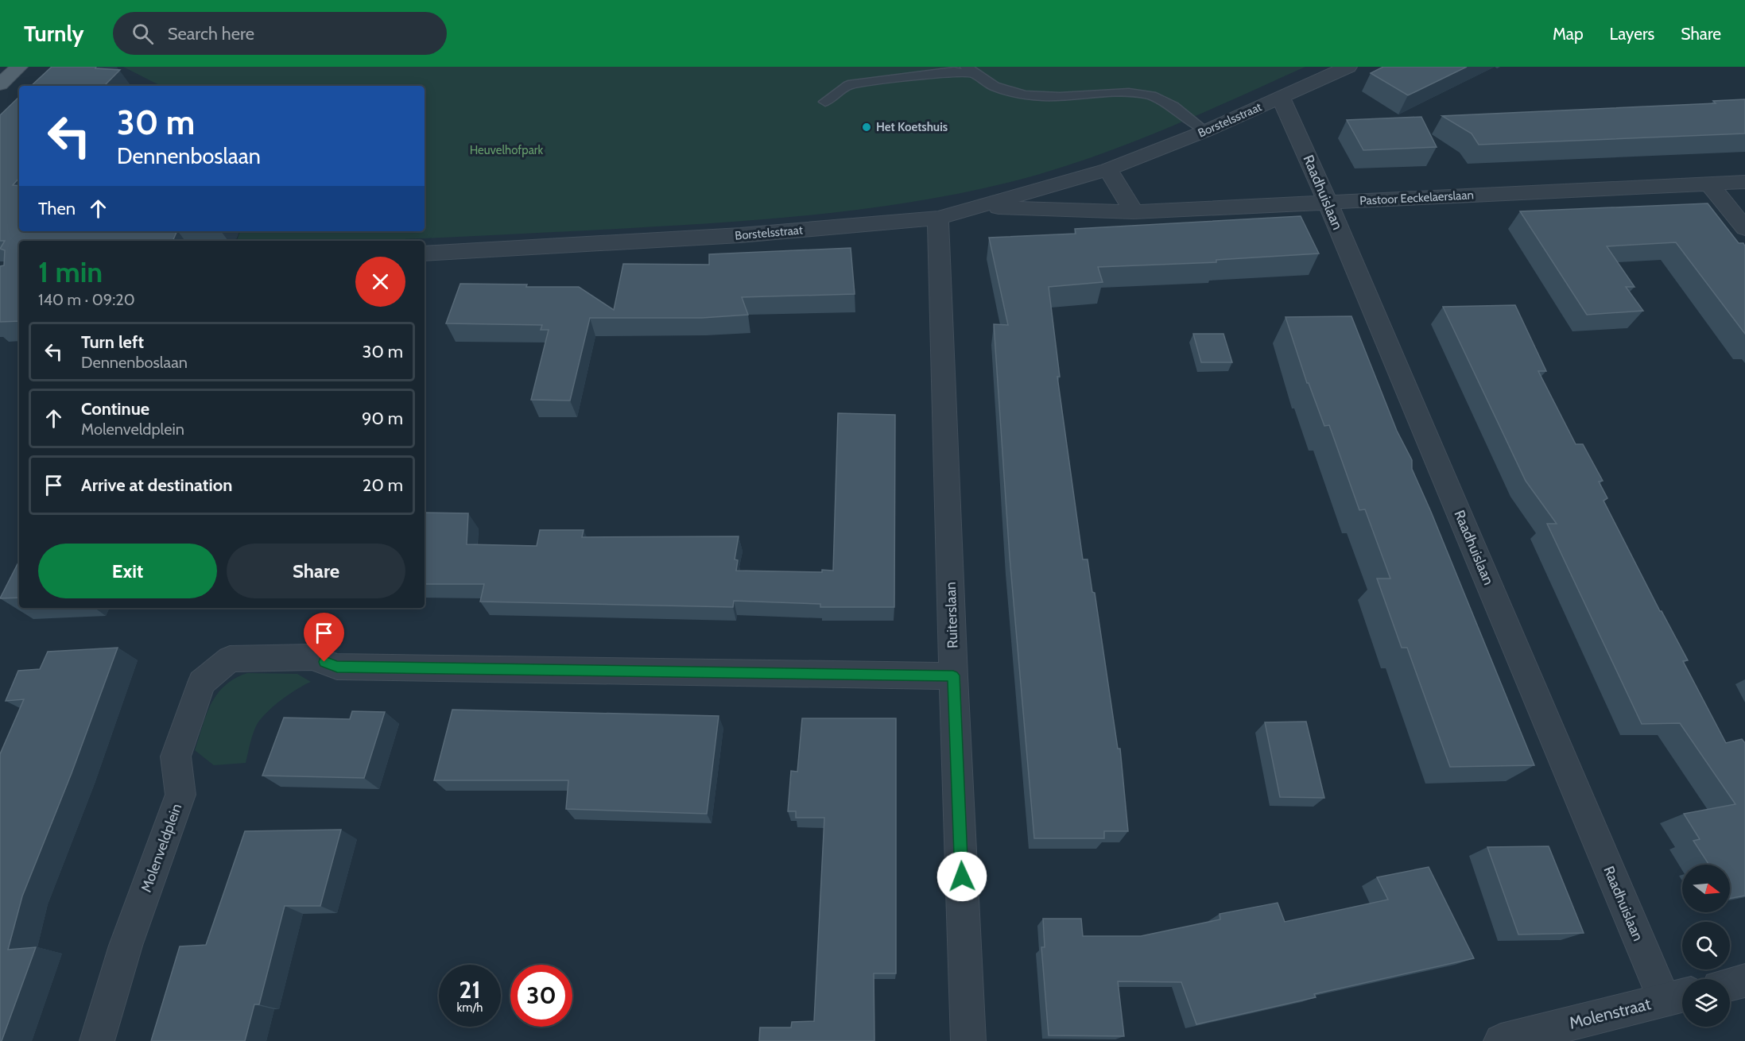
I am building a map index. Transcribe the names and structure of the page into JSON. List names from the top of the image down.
{
  "streets": {
    "street": [
      "Borstelsstraat",
      "Raadhuislaan",
      "Pastoor Eeckelaerslaan",
      "Ruiterslaan",
      "Molenveldplein",
      "Molenstraat"
    ]
  },
  "crossings": [
    ["Borstelsstraat", "Raadhuislaan"],
    ["Borstelsstraat", "Pastoor Eeckelaerslaan"],
    ["Borstelsstraat", "Ruiterslaan"],
    ["Raadhuislaan", "Pastoor Eeckelaerslaan"],
    ["Raadhuislaan", "Molenstraat"],
    ["Ruiterslaan", "Molenveldplein"]
  ],
  "parks": ["Heuvelhofpark"],
  "places": ["Het Koetshuis"],
  "north": "right",
  "page": {
    "header": "Turnly",
    "search": "Search here",
    "nav": ["Map", "Layers", "Share"],
    "turn": ["30 m", "Dennenboslaan"],
    "then": "Then",
    "heading": ["1 min", "140 m · 09:20"],
    "list": [
      {
        "name": "Turn left",
        "note": "Dennenboslaan",
        "value": "30 m"
      },
      {
        "name": "Continue",
        "note": "Molenveldplein",
        "value": "90 m"
      },
      {
        "name": "Arrive at destination",
        "value": "20 m"
      }
    ],
    "buttons": ["Exit", "Share"],
    "speed": "21 km/h",
    "limit": "30"
  }
}
